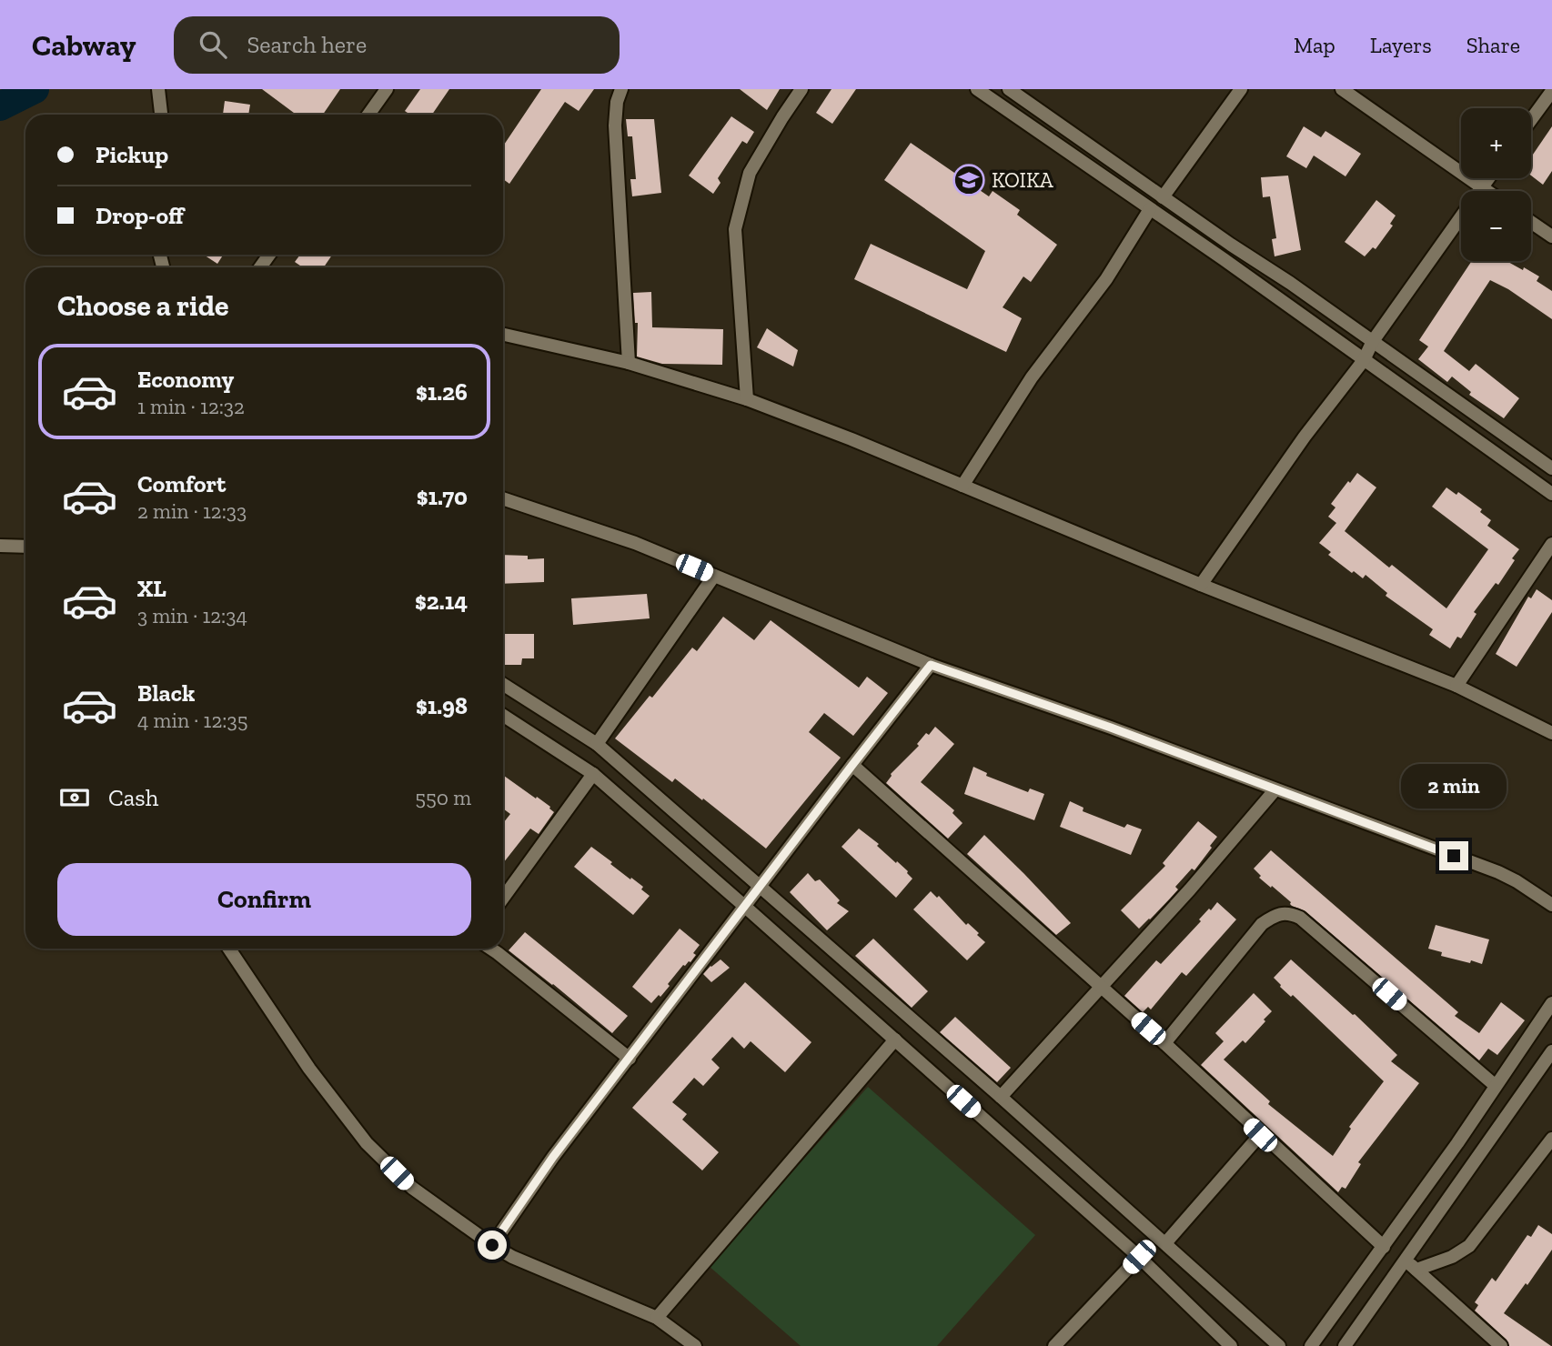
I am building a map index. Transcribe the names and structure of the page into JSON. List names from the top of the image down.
{
  "places": {
    "school or university": ["KOIKA"]
  },
  "page": {
    "header": "Cabway",
    "search": "Search here",
    "nav": ["Map", "Layers", "Share"],
    "map_buttons": ["+", "−"],
    "banner": ["Pickup", "Drop-off"],
    "heading": "Choose a ride",
    "list": [
      {
        "name": "Economy",
        "note": "1 min · 12:32",
        "value": "$1.26"
      },
      {
        "name": "Comfort",
        "note": "2 min · 12:33",
        "value": "$1.70"
      },
      {
        "name": "XL",
        "note": "3 min · 12:34",
        "value": "$2.14"
      },
      {
        "name": "Black",
        "note": "4 min · 12:35",
        "value": "$1.98"
      }
    ],
    "pay": ["Cash", "550 m"],
    "bubble": "2 min",
    "buttons": "Confirm"
  }
}
